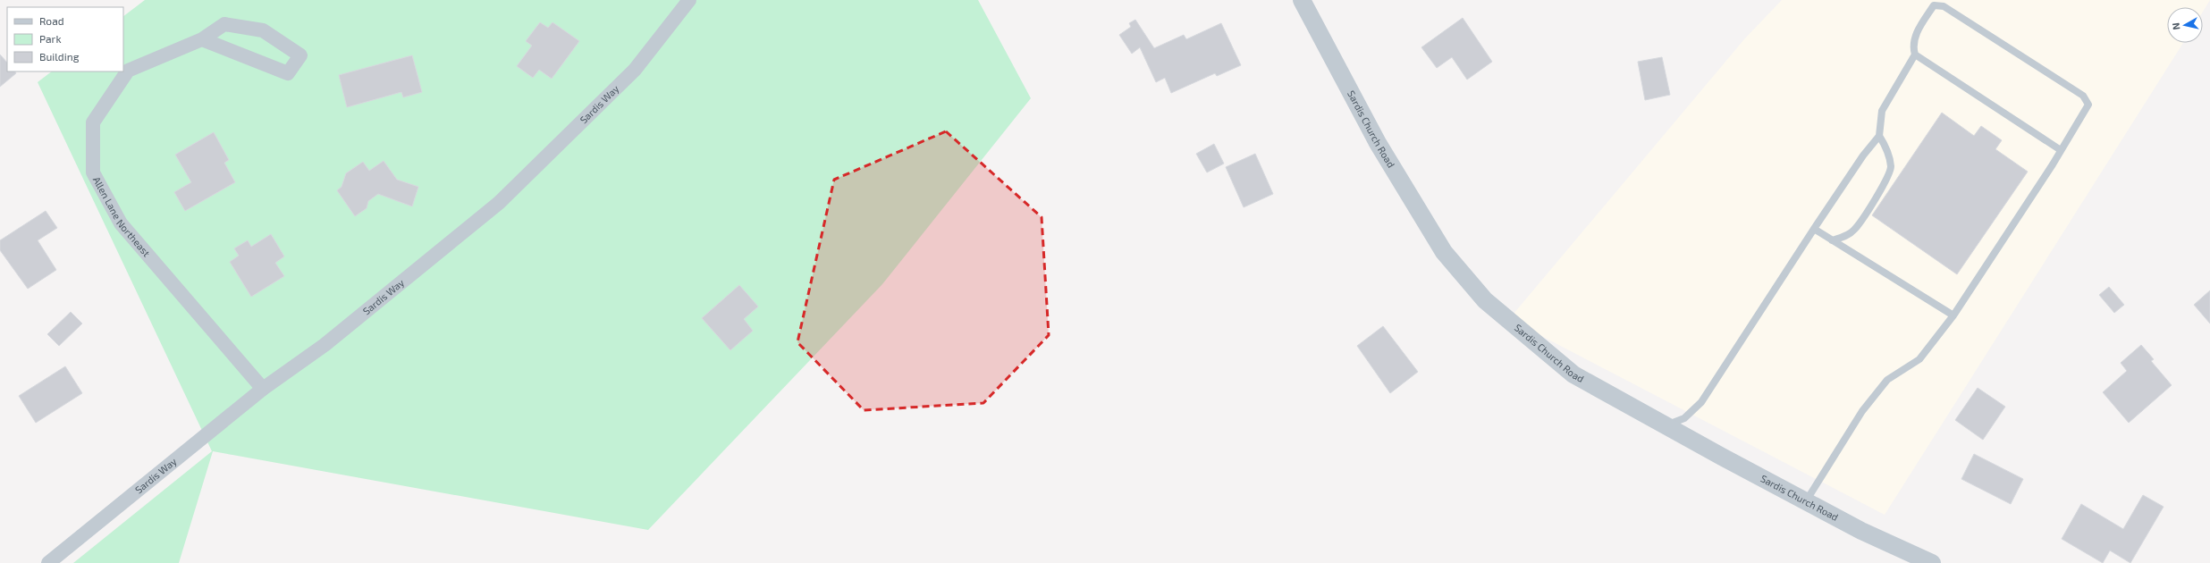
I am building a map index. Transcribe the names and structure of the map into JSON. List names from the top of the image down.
{
  "streets": {
    "street": ["Sardis Way", "Sardis Church Road", "Allen Lane Northeast"]
  },
  "crossings": [
    ["Sardis Way", "Allen Lane Northeast"]
  ],
  "legend": ["Road", "Park", "Building"],
  "north": "left"
}
